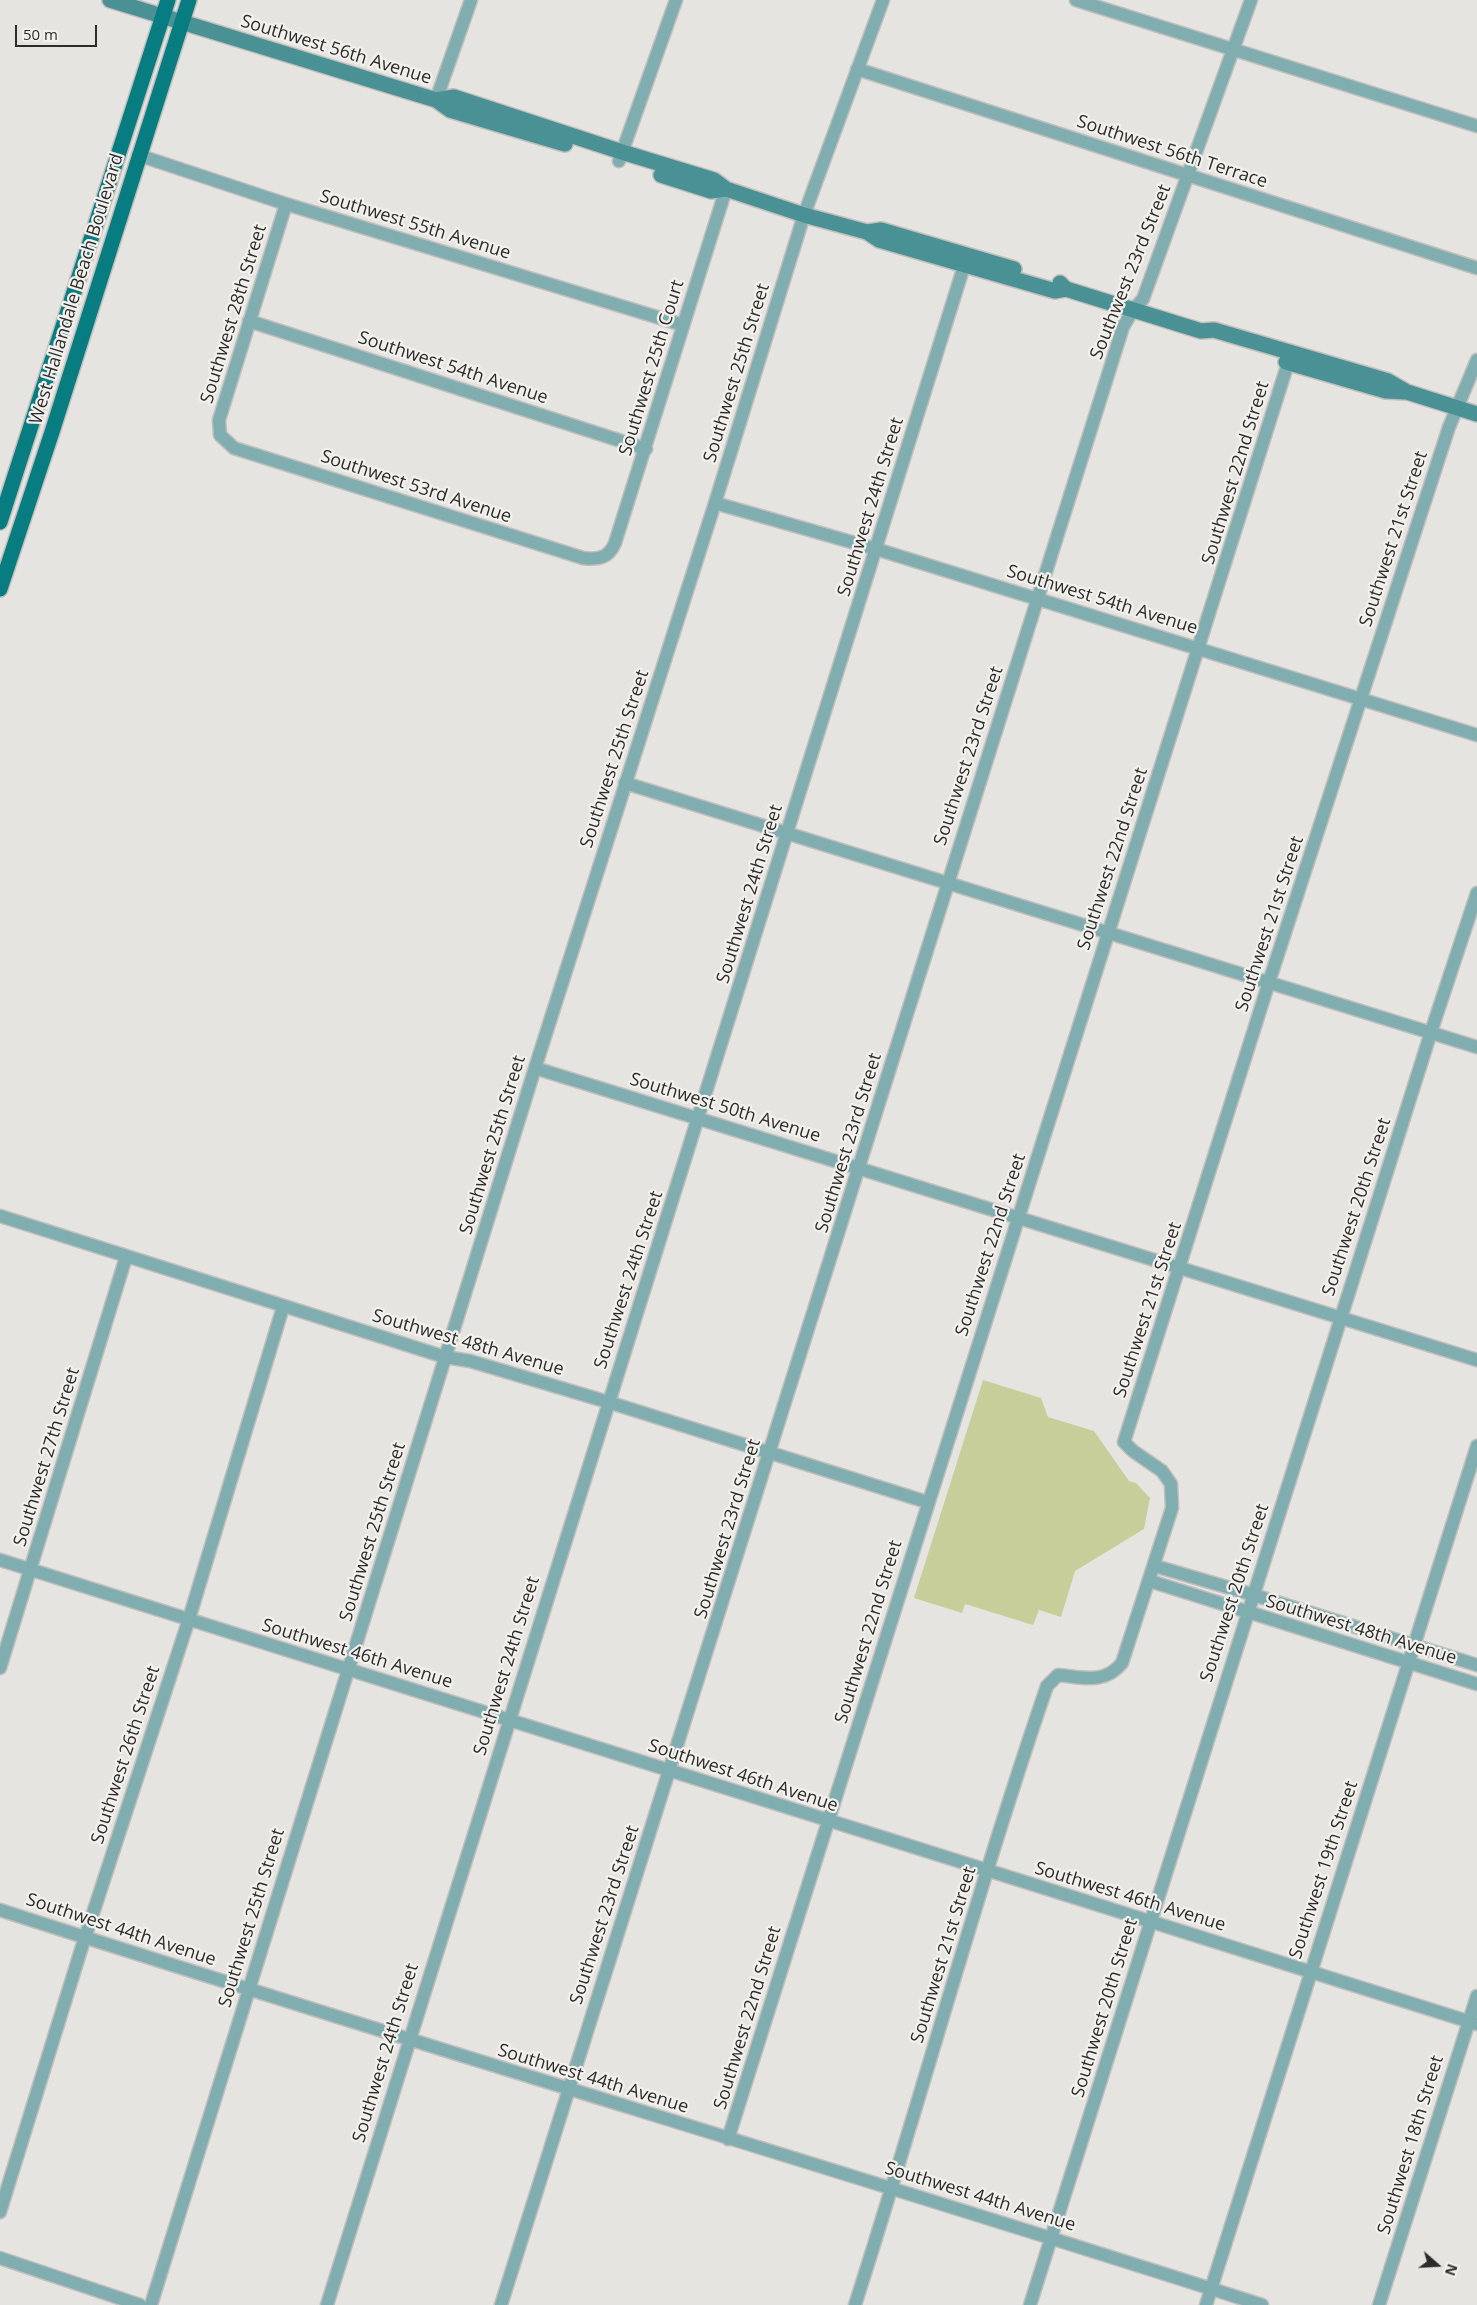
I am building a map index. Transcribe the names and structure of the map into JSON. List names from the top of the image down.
{
  "streets": {
    "main road": ["West Hallandale Beach Boulevard"],
    "street": [
      "Southwest 56th Avenue",
      "Southwest 56th Terrace",
      "Southwest 55th Avenue",
      "Southwest 23rd Street",
      "Southwest 28th Street",
      "Southwest 54th Avenue",
      "Southwest 25th Court",
      "Southwest 25th Street",
      "Southwest 22nd Street",
      "Southwest 53rd Avenue",
      "Southwest 24th Street",
      "Southwest 21st Street",
      "Southwest 50th Avenue",
      "Southwest 20th Street",
      "Southwest 48th Avenue",
      "Southwest 27th Street",
      "Southwest 46th Avenue",
      "Southwest 26th Street",
      "Southwest 19th Street",
      "Southwest 44th Avenue",
      "Southwest 18th Street"
    ]
  },
  "crossings": [
    ["Southwest 56th Avenue", "Southwest 23rd Street"],
    ["Southwest 56th Avenue", "West Hallandale Beach Boulevard"],
    ["Southwest 56th Avenue", "Southwest 25th Court"],
    ["Southwest 56th Avenue", "Southwest 25th Street"],
    ["Southwest 56th Avenue", "Southwest 22nd Street"],
    ["Southwest 56th Avenue", "Southwest 24th Street"],
    ["Southwest 56th Avenue", "Southwest 21st Street"],
    ["Southwest 56th Terrace", "Southwest 23rd Street"],
    ["Southwest 56th Terrace", "Southwest 25th Street"],
    ["Southwest 55th Avenue", "West Hallandale Beach Boulevard"],
    ["Southwest 55th Avenue", "Southwest 28th Street"],
    ["Southwest 55th Avenue", "Southwest 25th Court"],
    ["Southwest 23rd Street", "Southwest 54th Avenue"],
    ["Southwest 23rd Street", "Southwest 50th Avenue"],
    ["Southwest 23rd Street", "Southwest 48th Avenue"],
    ["Southwest 23rd Street", "Southwest 46th Avenue"],
    ["Southwest 23rd Street", "Southwest 44th Avenue"],
    ["Southwest 28th Street", "Southwest 54th Avenue"],
    ["Southwest 28th Street", "Southwest 53rd Avenue"],
    ["Southwest 54th Avenue", "Southwest 25th Court"],
    ["Southwest 54th Avenue", "Southwest 25th Street"],
    ["Southwest 54th Avenue", "Southwest 22nd Street"],
    ["Southwest 54th Avenue", "Southwest 24th Street"],
    ["Southwest 54th Avenue", "Southwest 21st Street"],
    ["Southwest 25th Court", "Southwest 53rd Avenue"],
    ["Southwest 25th Street", "Southwest 50th Avenue"],
    ["Southwest 25th Street", "Southwest 48th Avenue"],
    ["Southwest 25th Street", "Southwest 46th Avenue"],
    ["Southwest 25th Street", "Southwest 44th Avenue"],
    ["Southwest 22nd Street", "Southwest 50th Avenue"],
    ["Southwest 22nd Street", "Southwest 48th Avenue"],
    ["Southwest 22nd Street", "Southwest 46th Avenue"],
    ["Southwest 22nd Street", "Southwest 44th Avenue"],
    ["Southwest 24th Street", "Southwest 50th Avenue"],
    ["Southwest 24th Street", "Southwest 48th Avenue"],
    ["Southwest 24th Street", "Southwest 46th Avenue"],
    ["Southwest 24th Street", "Southwest 44th Avenue"],
    ["Southwest 21st Street", "Southwest 50th Avenue"],
    ["Southwest 21st Street", "Southwest 48th Avenue"],
    ["Southwest 21st Street", "Southwest 46th Avenue"],
    ["Southwest 21st Street", "Southwest 44th Avenue"],
    ["Southwest 50th Avenue", "Southwest 20th Street"],
    ["Southwest 20th Street", "Southwest 48th Avenue"],
    ["Southwest 20th Street", "Southwest 46th Avenue"],
    ["Southwest 20th Street", "Southwest 44th Avenue"],
    ["Southwest 48th Avenue", "Southwest 27th Street"],
    ["Southwest 48th Avenue", "Southwest 26th Street"],
    ["Southwest 48th Avenue", "Southwest 19th Street"],
    ["Southwest 27th Street", "Southwest 46th Avenue"],
    ["Southwest 46th Avenue", "Southwest 26th Street"],
    ["Southwest 46th Avenue", "Southwest 19th Street"],
    ["Southwest 46th Avenue", "Southwest 18th Street"],
    ["Southwest 26th Street", "Southwest 44th Avenue"],
    ["Southwest 19th Street", "Southwest 44th Avenue"]
  ],
  "scale_bar": "50 m",
  "north": "right"
}
